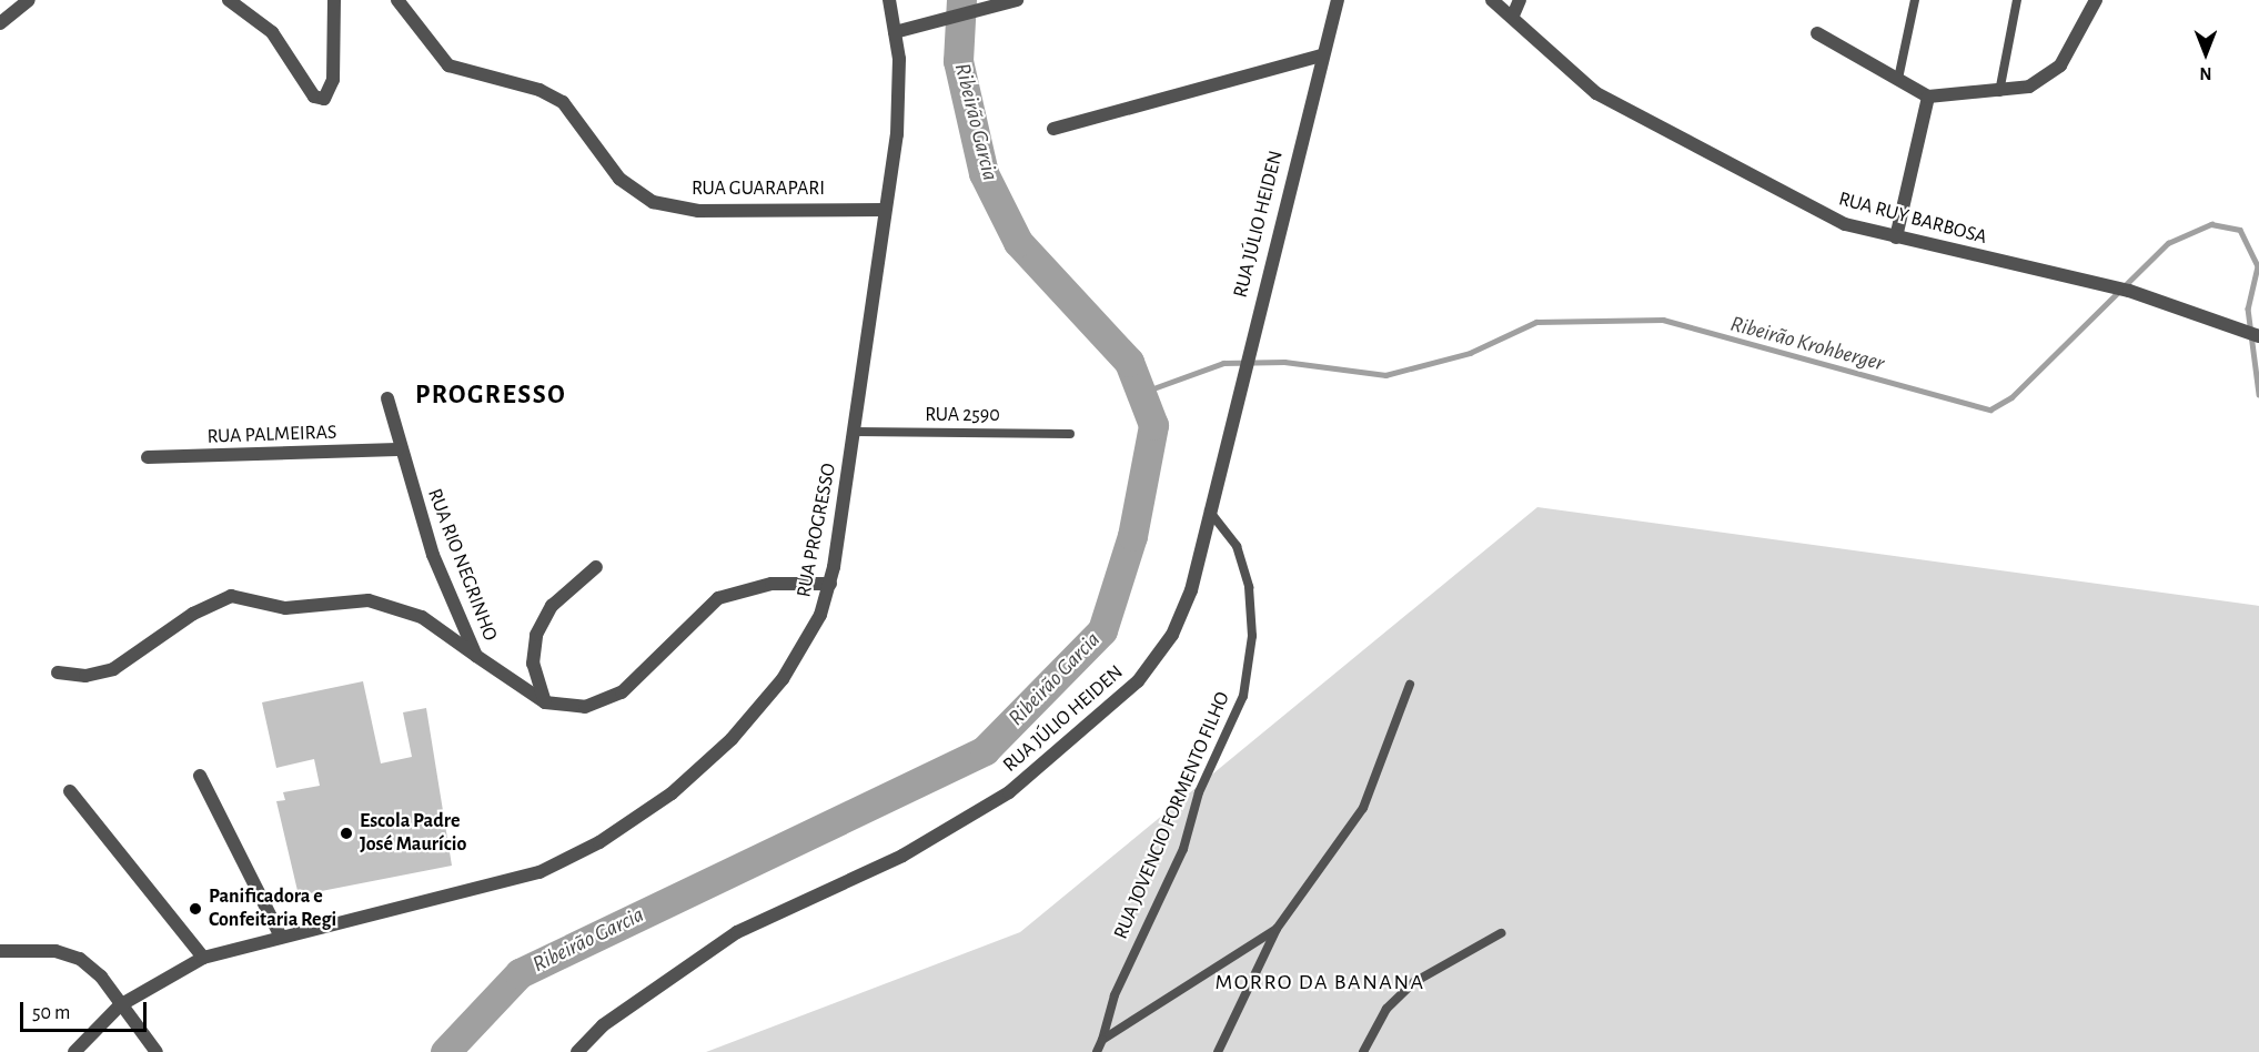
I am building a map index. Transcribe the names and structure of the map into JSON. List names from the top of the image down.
{
  "streets": {
    "street": [
      "RUA GUARAPARI",
      "RUA RUY BARBOSA",
      "RUA JÚLIO HEIDEN",
      "RUA PALMEIRAS",
      "RUA PROGRESSO",
      "RUA RIO NEGRINHO"
    ],
    "lane": ["RUA 2590", "RUA JOVENCIO FORMENTO FILHO"]
  },
  "crossings": [
    ["RUA GUARAPARI", "RUA PROGRESSO"],
    ["RUA JÚLIO HEIDEN", "RUA JOVENCIO FORMENTO FILHO"],
    ["RUA 2590", "RUA PROGRESSO"],
    ["RUA PALMEIRAS", "RUA RIO NEGRINHO"],
    ["RUA PROGRESSO", "RUA RIO NEGRINHO"]
  ],
  "districts": ["PROGRESSO", "MORRO DA BANANA"],
  "water": ["Ribeirão Garcia", "Ribeirão Krohberger"],
  "places": ["Escola Padre José Maurício", "Panificadora e Confeitaria Regi"],
  "scale_bar": "50 m",
  "north": "bottom"
}
